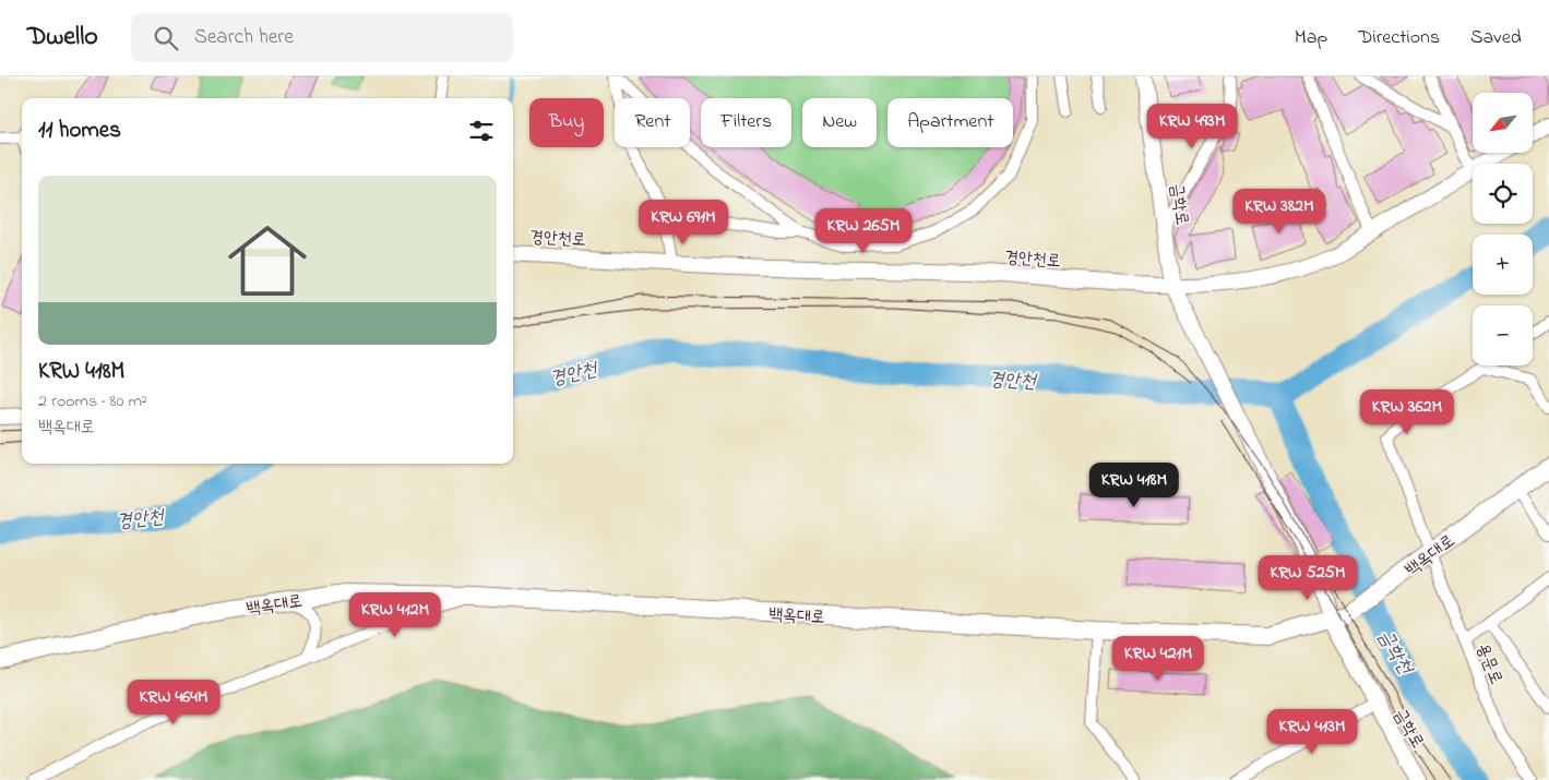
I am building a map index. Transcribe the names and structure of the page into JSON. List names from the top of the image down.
{
  "streets": {
    "main road": ["금학로", "경안천로", "백옥대로"],
    "street": ["용문로"]
  },
  "crossings": [
    ["금학로", "경안천로"],
    ["금학로", "백옥대로"],
    ["백옥대로", "용문로"]
  ],
  "water": ["경안천", "금학천"],
  "north": "bottom left",
  "page": {
    "header": "Dwello",
    "search": "Search here",
    "nav": ["Map", "Directions", "Saved"],
    "map_buttons": ["+", "−"],
    "chip": [
      "Buy",
      "Rent",
      "Filters",
      "New",
      "Apartment"
    ],
    "heading": "11 homes",
    "price": [
      "KRW 493M",
      "KRW 382M",
      "KRW 691M",
      "KRW 265M",
      "KRW 362M",
      "KRW 418M",
      "KRW 525M",
      "KRW 412M",
      "KRW 421M",
      "KRW 464M",
      "KRW 413M"
    ],
    "list": [
      {
        "name": "KRW 418M",
        "note": "2 rooms · 80 m² · 백옥대로"
      }
    ]
  }
}
